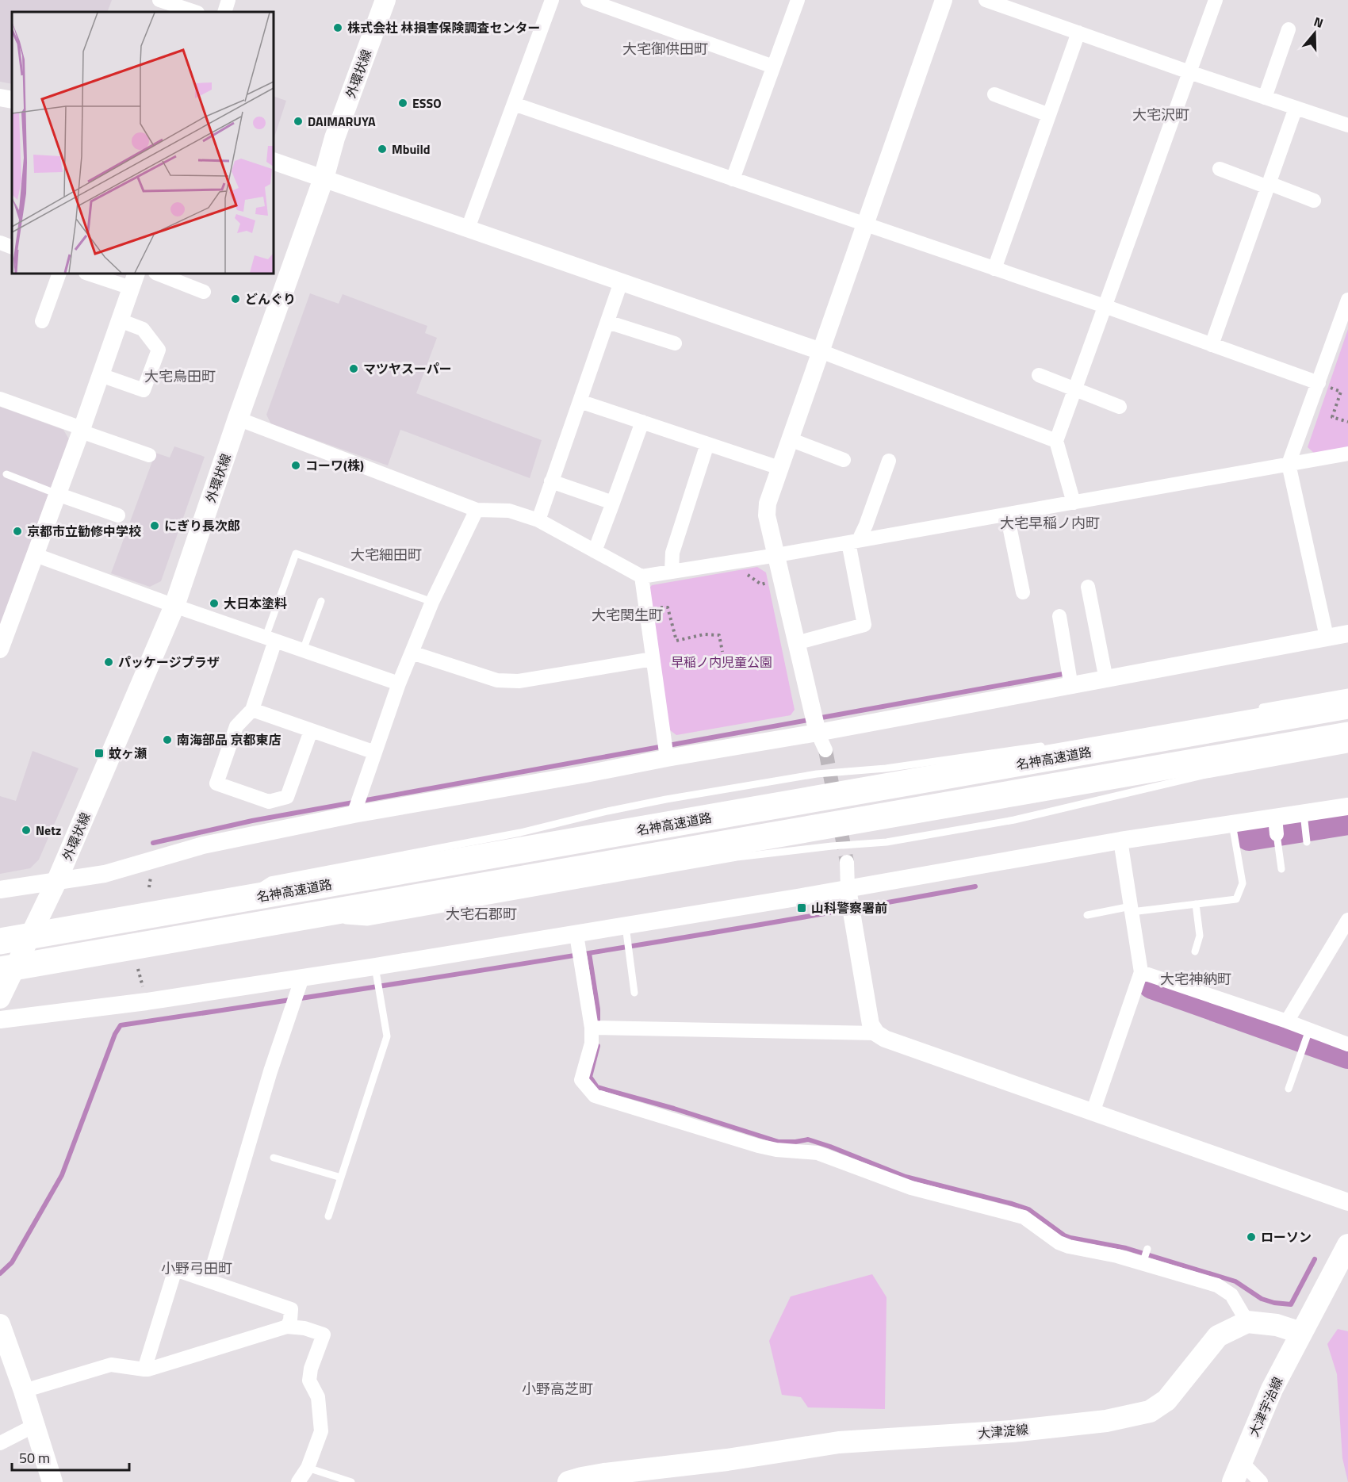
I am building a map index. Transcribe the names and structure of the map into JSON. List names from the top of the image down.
{
  "streets": {
    "highway": ["名神高速道路"],
    "main road": ["外環状線", "大津宇治線", "大津淀線"]
  },
  "districts": [
    "大宅御供田町",
    "大宅沢町",
    "大宅烏田町",
    "大宅早稲ノ内町",
    "大宅細田町",
    "大宅関生町",
    "大宅石郡町",
    "大宅神納町",
    "小野弓田町",
    "小野高芝町"
  ],
  "parks": ["早稲ノ内児童公園"],
  "places": {
    "other": [
      "株式会社 林損害保険調査センター",
      "ESSO",
      "DAIMARUYA",
      "Mbuild",
      "どんぐり",
      "マツヤスーパー",
      "コーワ(株)",
      "にぎり長次郎",
      "京都市立勧修中学校",
      "大日本塗料",
      "パッケージプラザ",
      "南海部品 京都東店",
      "Netz",
      "ローソン"
    ],
    "transit": ["蚊ヶ瀬", "山科警察署前"]
  },
  "scale_bar": "50 m",
  "north": "top"
}
